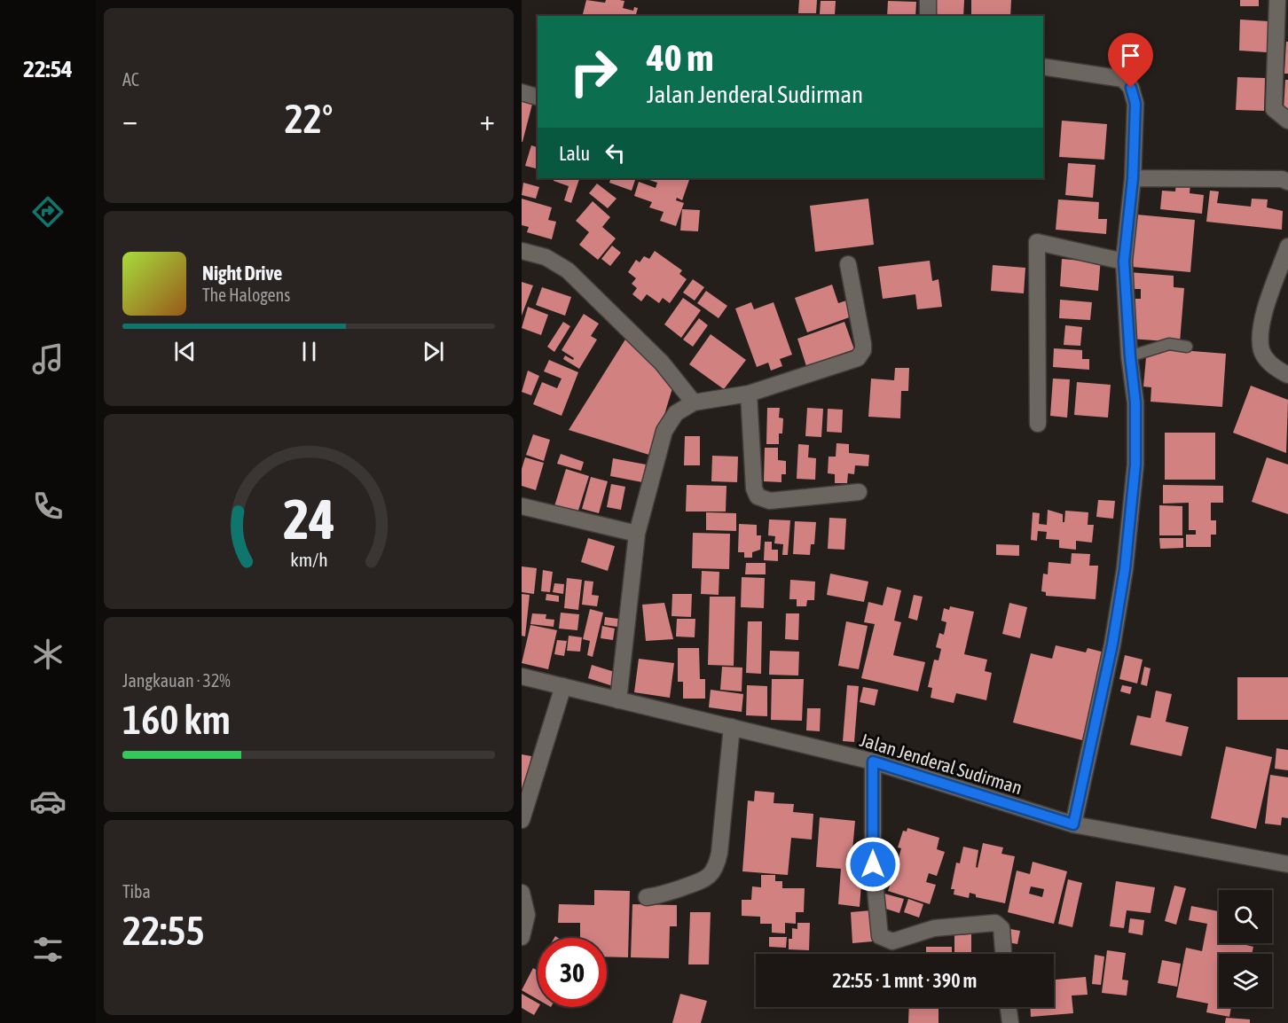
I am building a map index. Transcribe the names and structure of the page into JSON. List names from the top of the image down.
{
  "streets": {
    "street": ["Jalan Jenderal Sudirman"]
  },
  "page": {
    "tabs": "22:54",
    "tile": [
      "AC",
      ["Jangkauan · 32%", "160 km"],
      ["Tiba", "22:55"]
    ],
    "turn": ["40 m", "Jalan Jenderal Sudirman"],
    "heat": ["−", "22°", "+"],
    "then": "Lalu",
    "song": ["Night Drive", "The Halogens"],
    "limit": "30",
    "trip": "22:55 · 1 mnt · 390 m",
    "gauge": ["24", "km/h"]
  }
}
